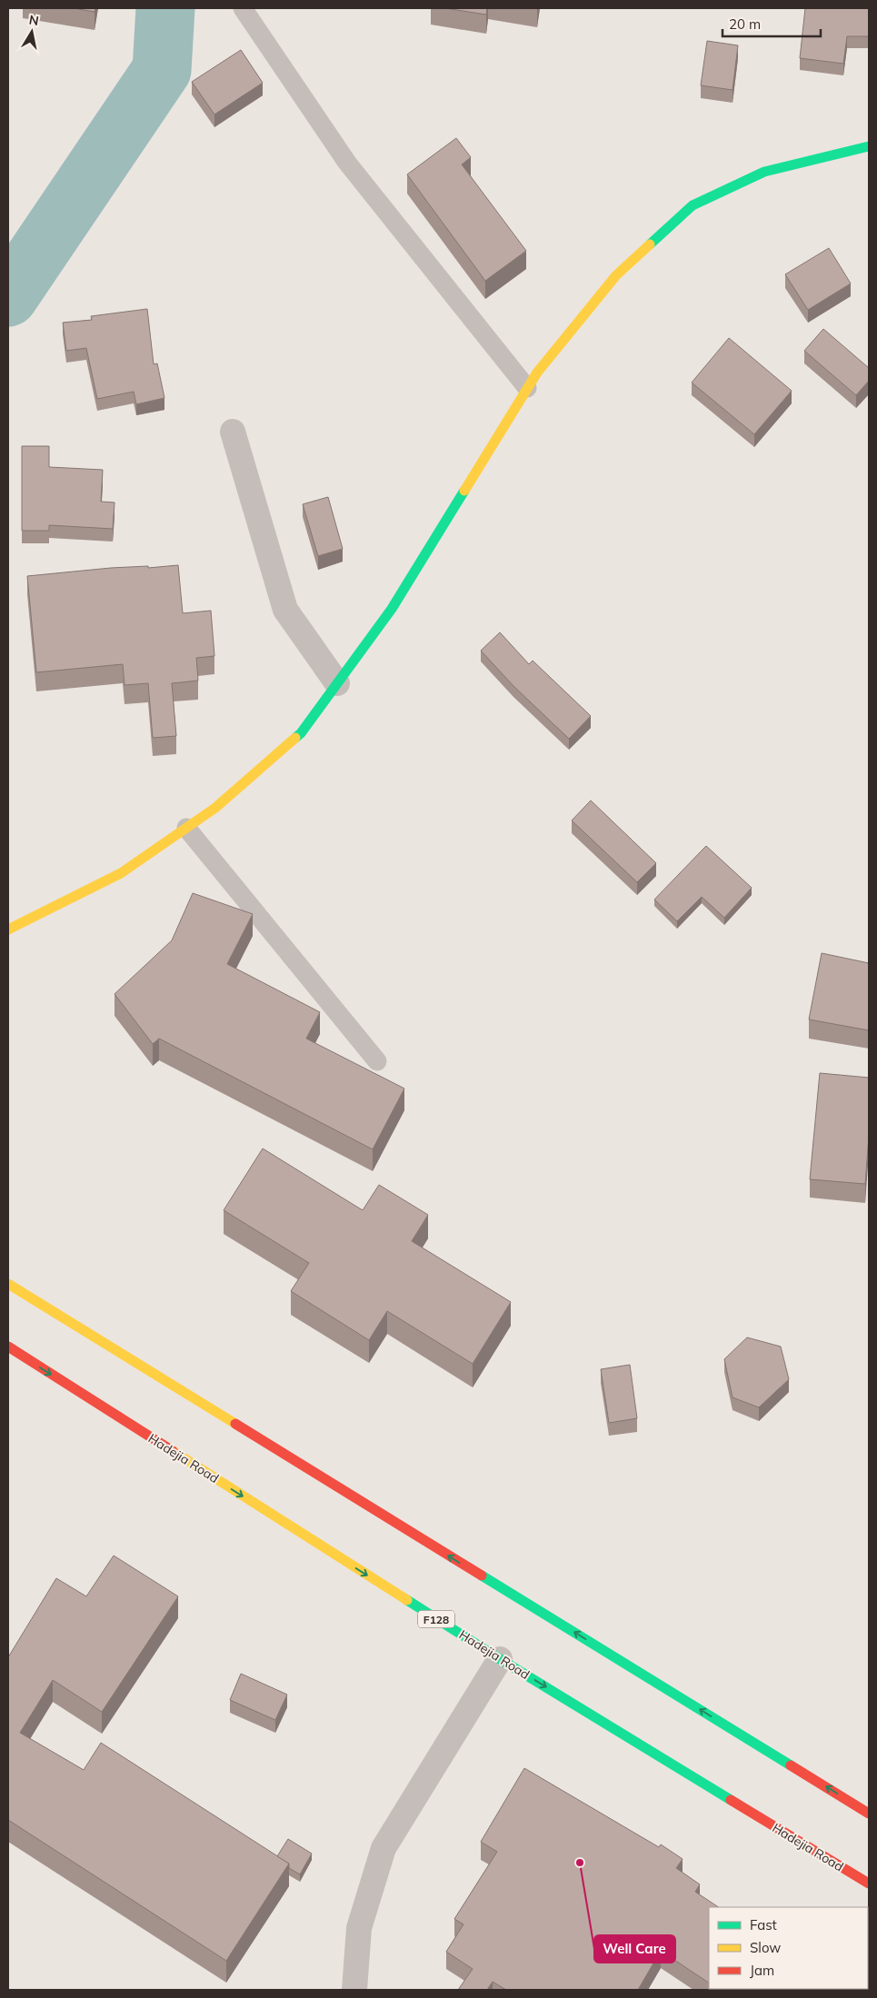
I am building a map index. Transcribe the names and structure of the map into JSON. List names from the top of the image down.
{
  "streets": {
    "main road": ["Hadejia Road", "F128"]
  },
  "places": ["Well Care"],
  "legend": ["Fast", "Slow", "Jam"],
  "scale_bar": "20 m",
  "north": "top"
}
